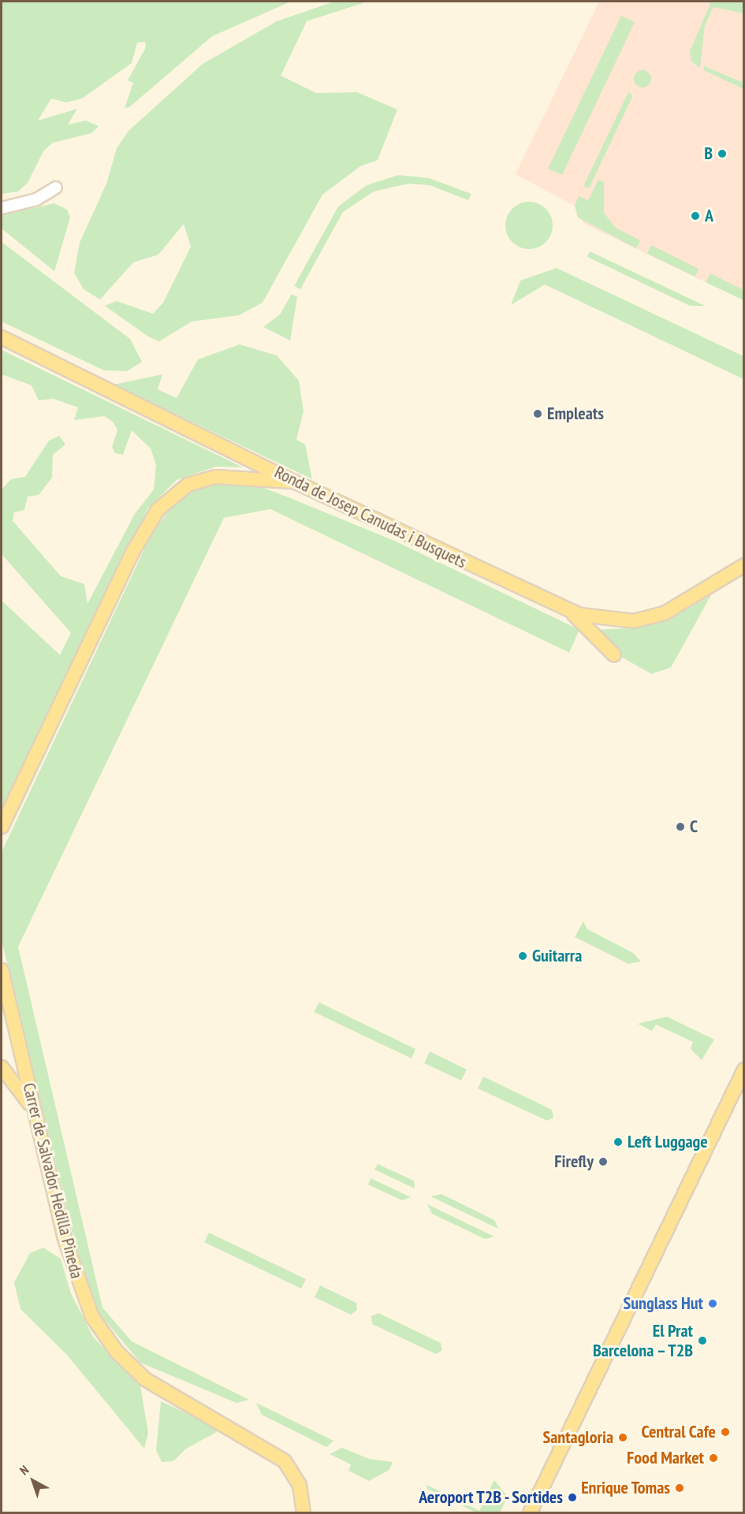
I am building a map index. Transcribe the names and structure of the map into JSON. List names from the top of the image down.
{
  "streets": {
    "main road": ["Ronda de Josep Canudas i Busquets", "Carrer de Salvador Hedilla Pineda"]
  },
  "places": [
    "B",
    "A",
    "Empleats",
    "C",
    "Guitarra",
    "Left Luggage",
    "Firefly",
    "Sunglass Hut",
    "El Prat Barcelona – T2B",
    "Central Cafe",
    "Santagloria",
    "Food Market",
    "Enrique Tomas",
    "Aeroport T2B - Sortides"
  ],
  "north": "top left"
}
